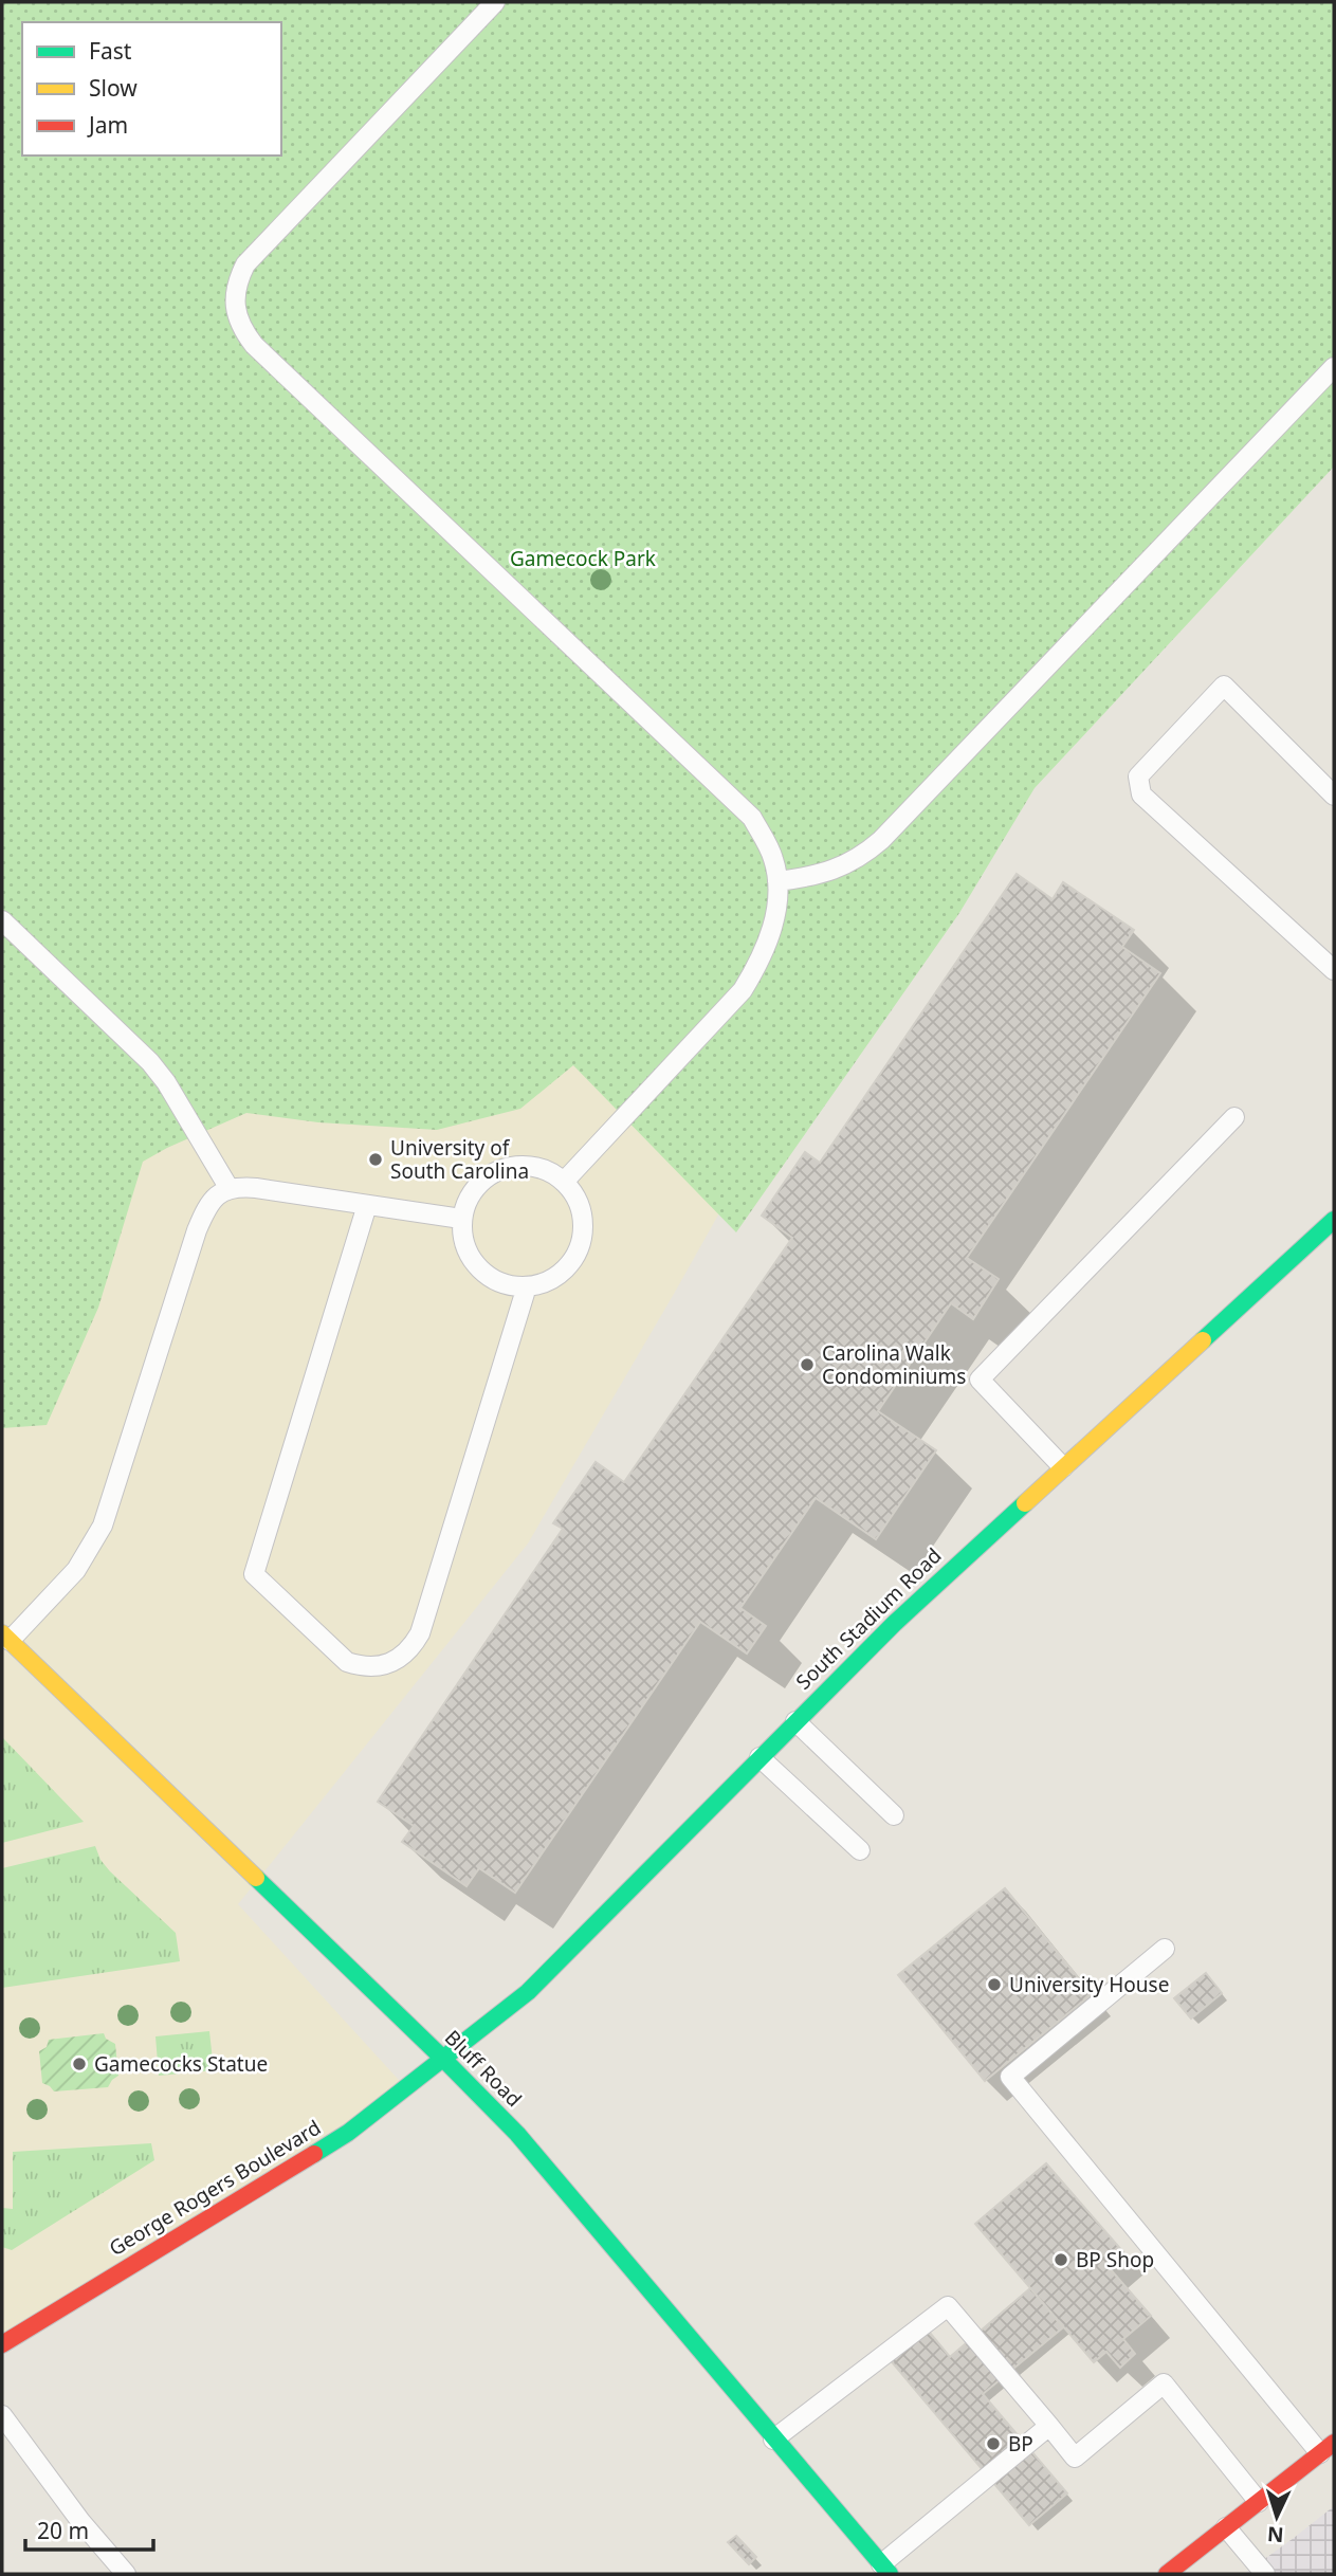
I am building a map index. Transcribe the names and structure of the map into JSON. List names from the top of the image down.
{
  "streets": {
    "street": ["South Stadium Road", "Bluff Road", "George Rogers Boulevard"]
  },
  "crossings": [
    ["South Stadium Road", "Bluff Road"],
    ["South Stadium Road", "George Rogers Boulevard"],
    ["Bluff Road", "George Rogers Boulevard"]
  ],
  "parks": ["Gamecock Park"],
  "places": [
    "University of South Carolina",
    "Carolina Walk Condominiums",
    "University House",
    "Gamecocks Statue",
    "BP Shop",
    "BP"
  ],
  "legend": ["Fast", "Slow", "Jam"],
  "scale_bar": "20 m",
  "north": "bottom"
}
